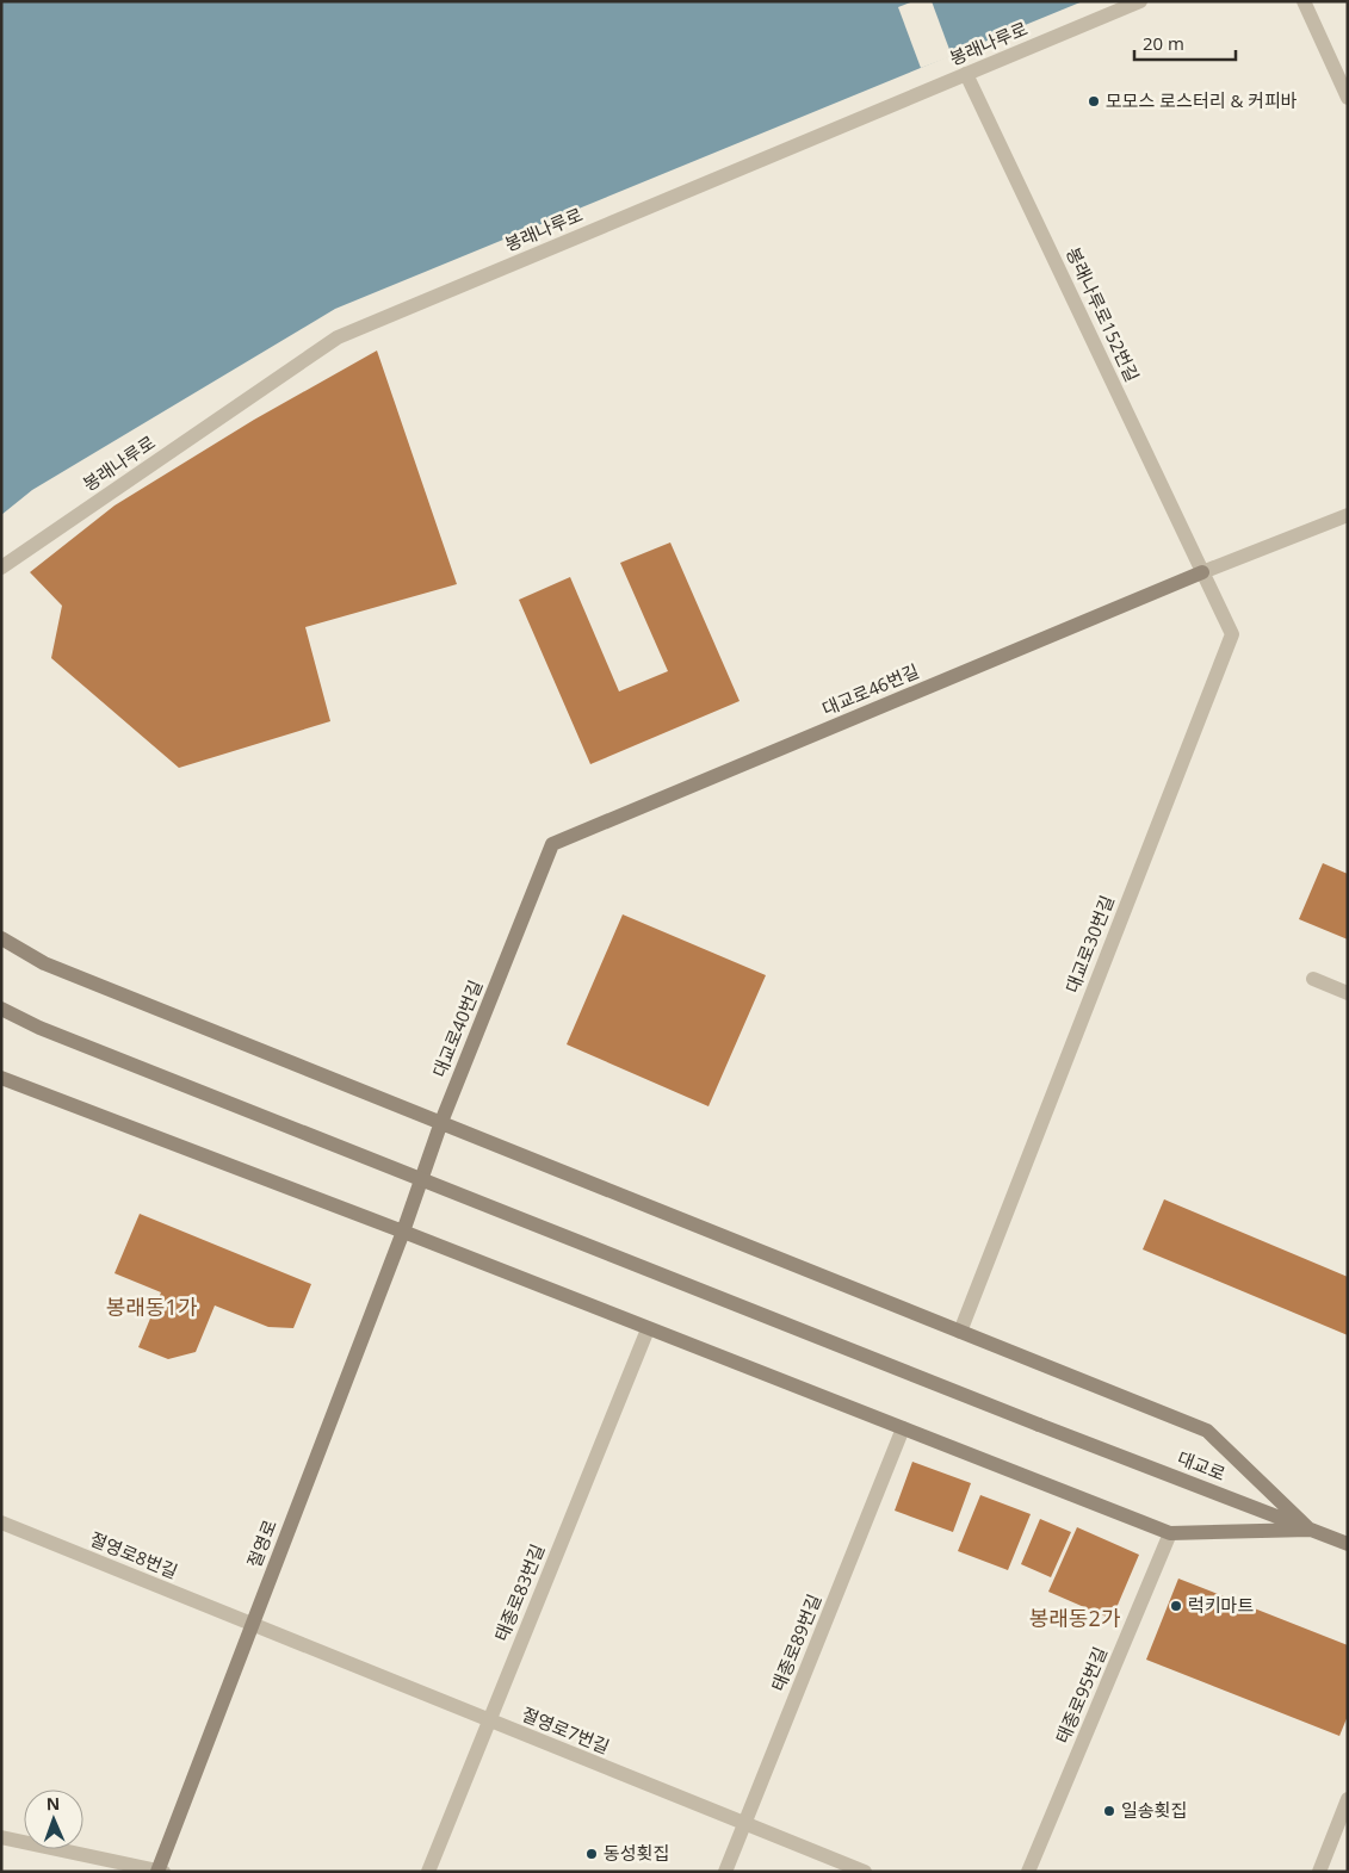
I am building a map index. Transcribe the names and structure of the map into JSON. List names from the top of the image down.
{
  "streets": {
    "main road": [
      "대교로46번길",
      "대교로40번길",
      "대교로",
      "절영로"
    ],
    "street": [
      "봉래나루로",
      "봉래나루로152번길",
      "대교로30번길",
      "절영로8번길",
      "태종로83번길",
      "태종로89번길",
      "태종로95번길",
      "절영로7번길"
    ]
  },
  "crossings": [
    ["봉래나루로", "봉래나루로152번길"],
    ["봉래나루로152번길", "대교로46번길"],
    ["봉래나루로152번길", "대교로30번길"],
    ["대교로46번길", "대교로30번길"],
    ["대교로46번길", "대교로40번길"],
    ["대교로40번길", "절영로"],
    ["절영로", "절영로8번길"],
    ["절영로", "절영로7번길"],
    ["절영로8번길", "절영로7번길"],
    ["태종로83번길", "절영로7번길"],
    ["태종로89번길", "절영로7번길"]
  ],
  "districts": ["봉래동1가", "봉래동2가"],
  "places": [
    "모모스 로스터리 & 커피바",
    "럭키마트",
    "일송횟집",
    "동성횟집"
  ],
  "scale_bar": "20 m",
  "north": "top"
}
